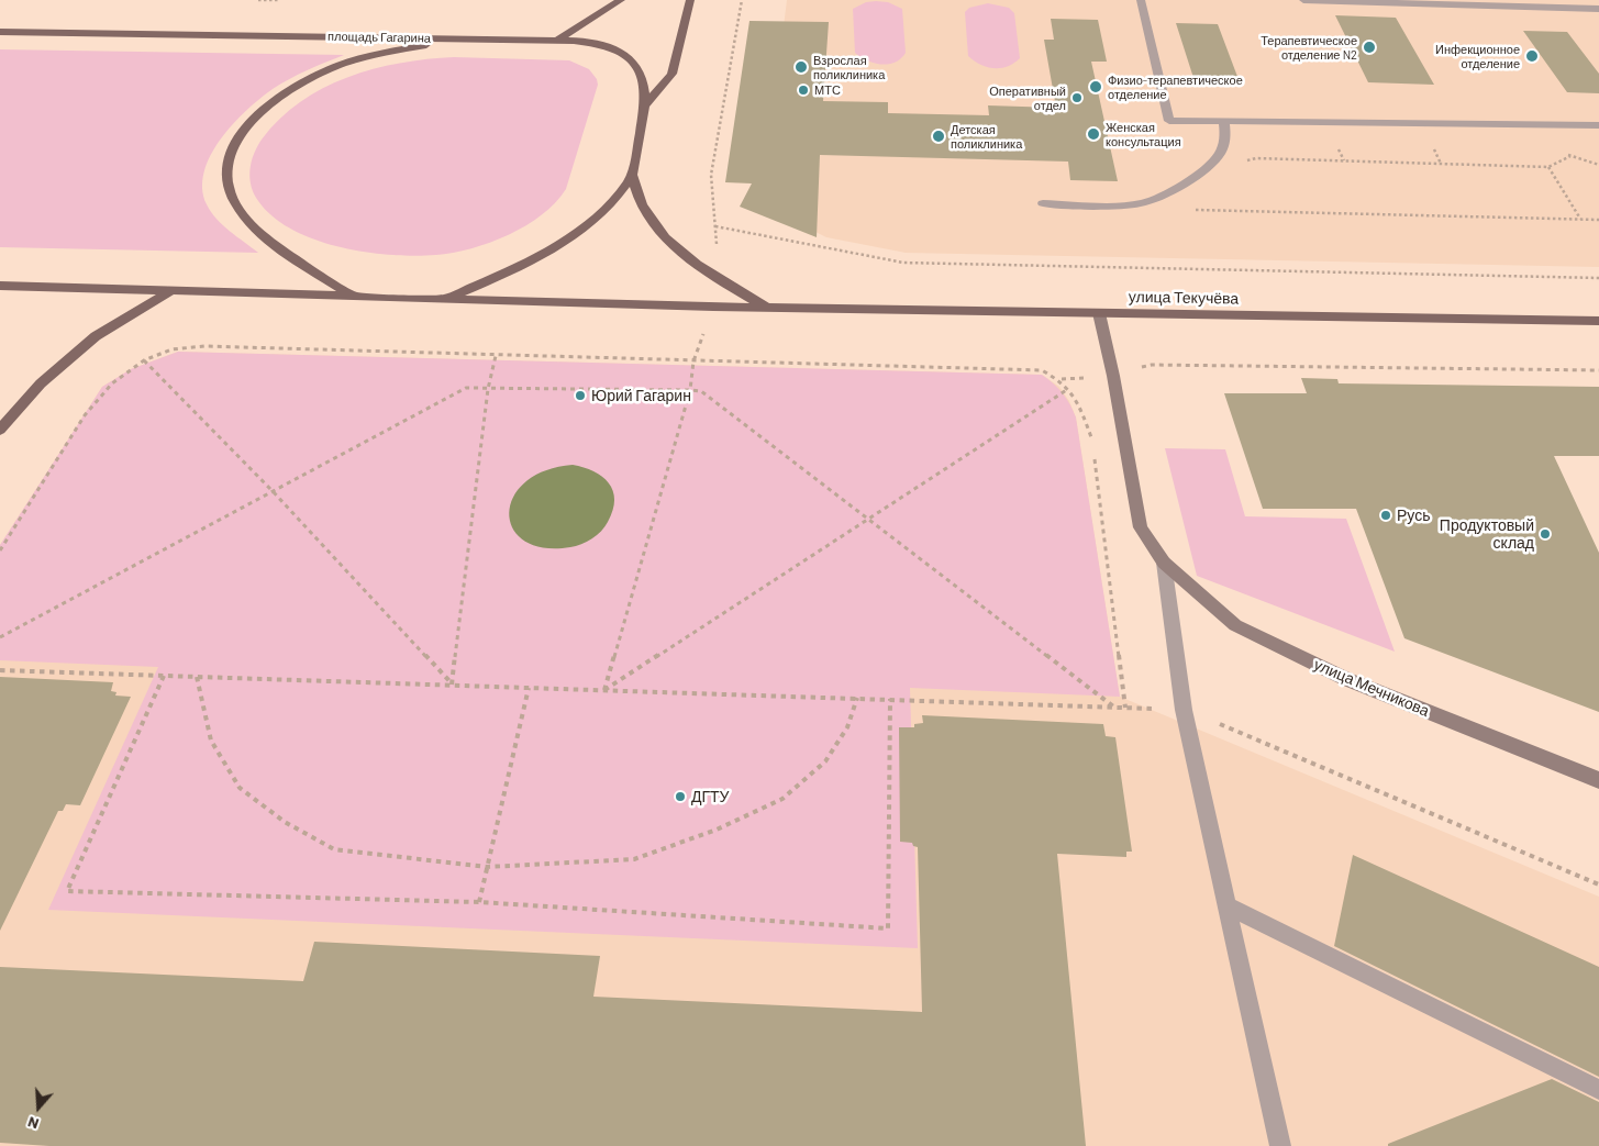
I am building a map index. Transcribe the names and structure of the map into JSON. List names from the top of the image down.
{
  "streets": {
    "main road": ["площадь Гагарина", "улица Текучёва", "улица Мечникова"]
  },
  "crossings": [
    ["площадь Гагарина", "улица Текучёва"],
    ["улица Текучёва", "улица Мечникова"]
  ],
  "places": [
    "Терапевтическое отделение N2",
    "Инфекционное отделение",
    "Взрослая поликлиника",
    "Физио-терапевтическое отделение",
    "МТС",
    "Оперативный отдел",
    "Женская консультация",
    "Детская поликлиника",
    "Юрий Гагарин",
    "Русь",
    "Продуктовый склад",
    "ДГТУ"
  ],
  "north": "bottom"
}
